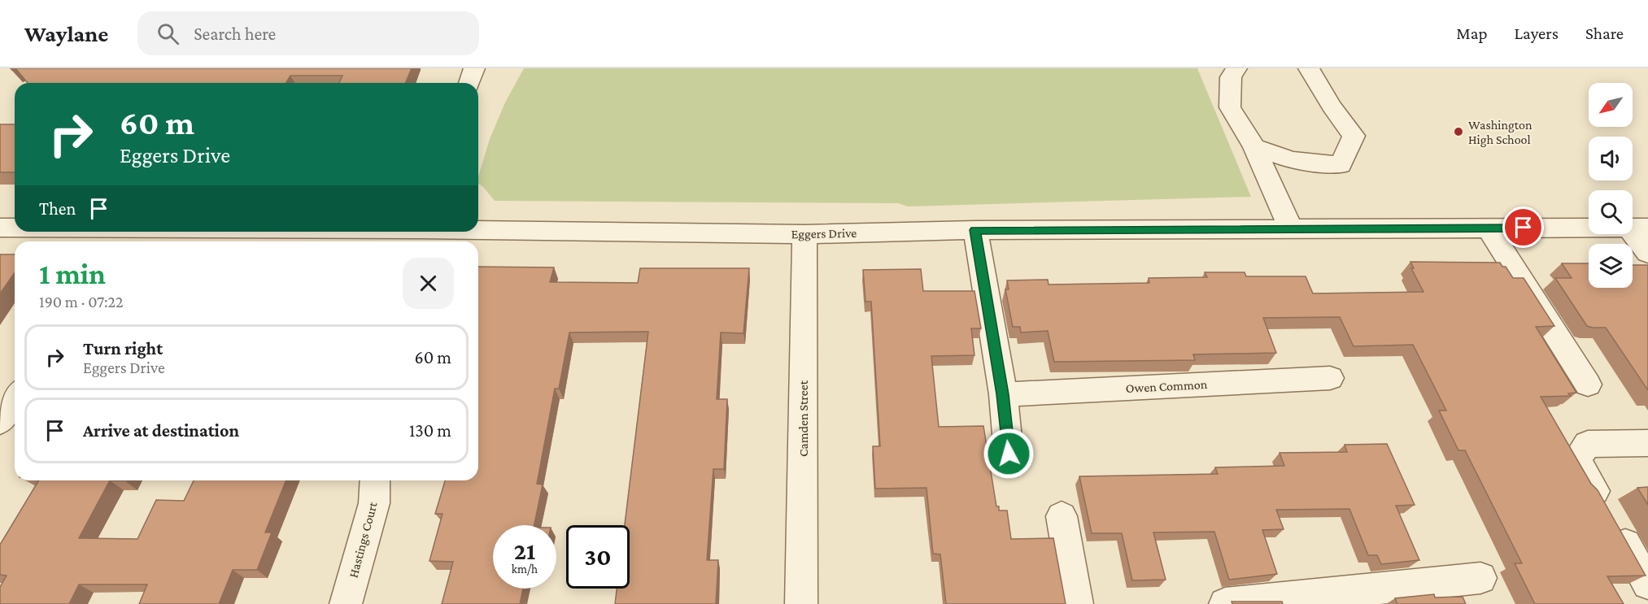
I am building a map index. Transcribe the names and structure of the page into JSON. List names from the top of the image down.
{
  "streets": {
    "street": [
      "Eggers Drive",
      "Owen Common",
      "Camden Street",
      "Hastings Court"
    ]
  },
  "crossings": [
    ["Eggers Drive", "Camden Street"]
  ],
  "places": ["Washington High School"],
  "north": "bottom left",
  "page": {
    "header": "Waylane",
    "search": "Search here",
    "nav": ["Map", "Layers", "Share"],
    "turn": ["60 m", "Eggers Drive"],
    "then": "Then",
    "heading": ["1 min", "190 m · 07:22"],
    "list": [
      {
        "name": "Turn right",
        "note": "Eggers Drive",
        "value": "60 m"
      },
      {
        "name": "Arrive at destination",
        "value": "130 m"
      }
    ],
    "speed": "21 km/h",
    "limit": "30"
  }
}
